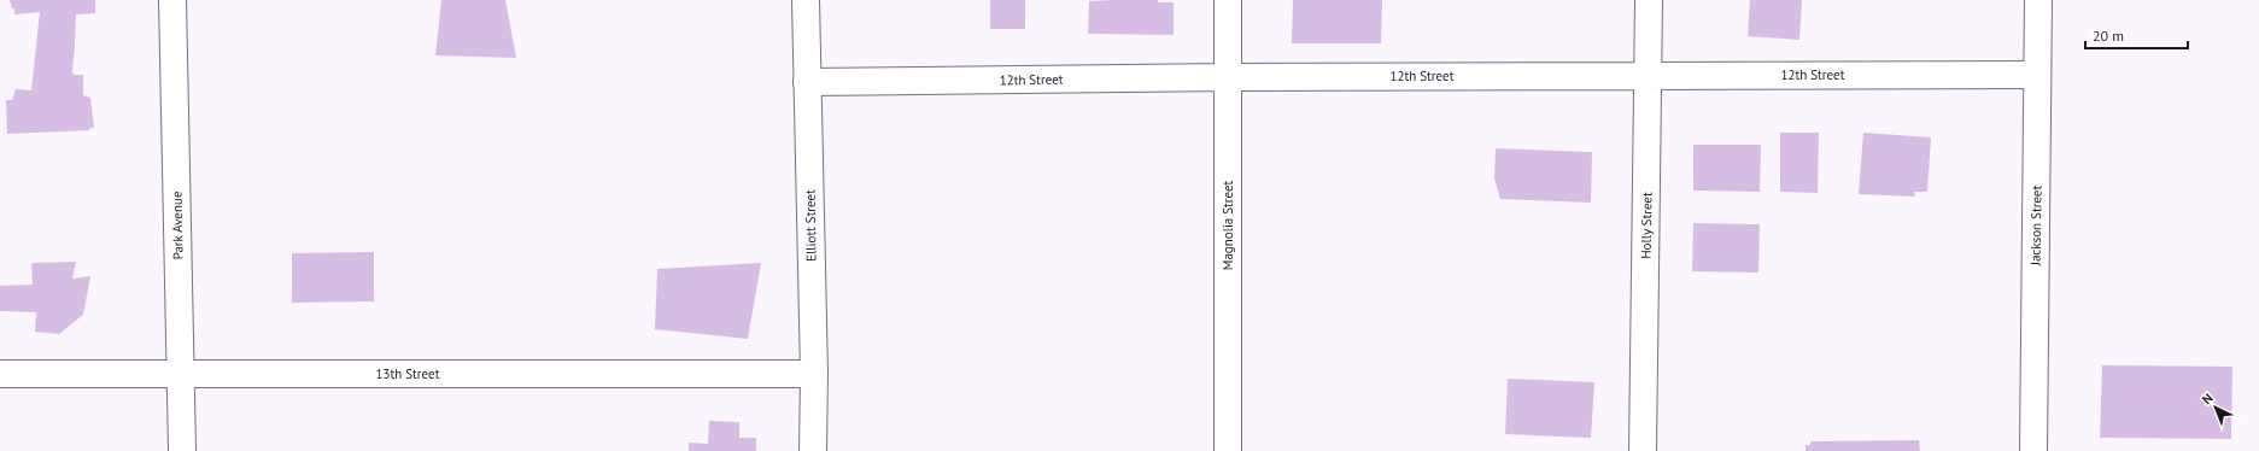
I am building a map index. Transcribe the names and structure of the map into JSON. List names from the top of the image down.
{
  "streets": {
    "street": [
      "12th Street",
      "Park Avenue",
      "Elliott Street",
      "Magnolia Street",
      "Holly Street",
      "Jackson Street",
      "13th Street"
    ]
  },
  "crossings": [
    ["12th Street", "Elliott Street"],
    ["12th Street", "Magnolia Street"],
    ["12th Street", "Holly Street"],
    ["12th Street", "Jackson Street"],
    ["Park Avenue", "13th Street"],
    ["Elliott Street", "13th Street"]
  ],
  "scale_bar": "20 m",
  "north": "top left"
}
